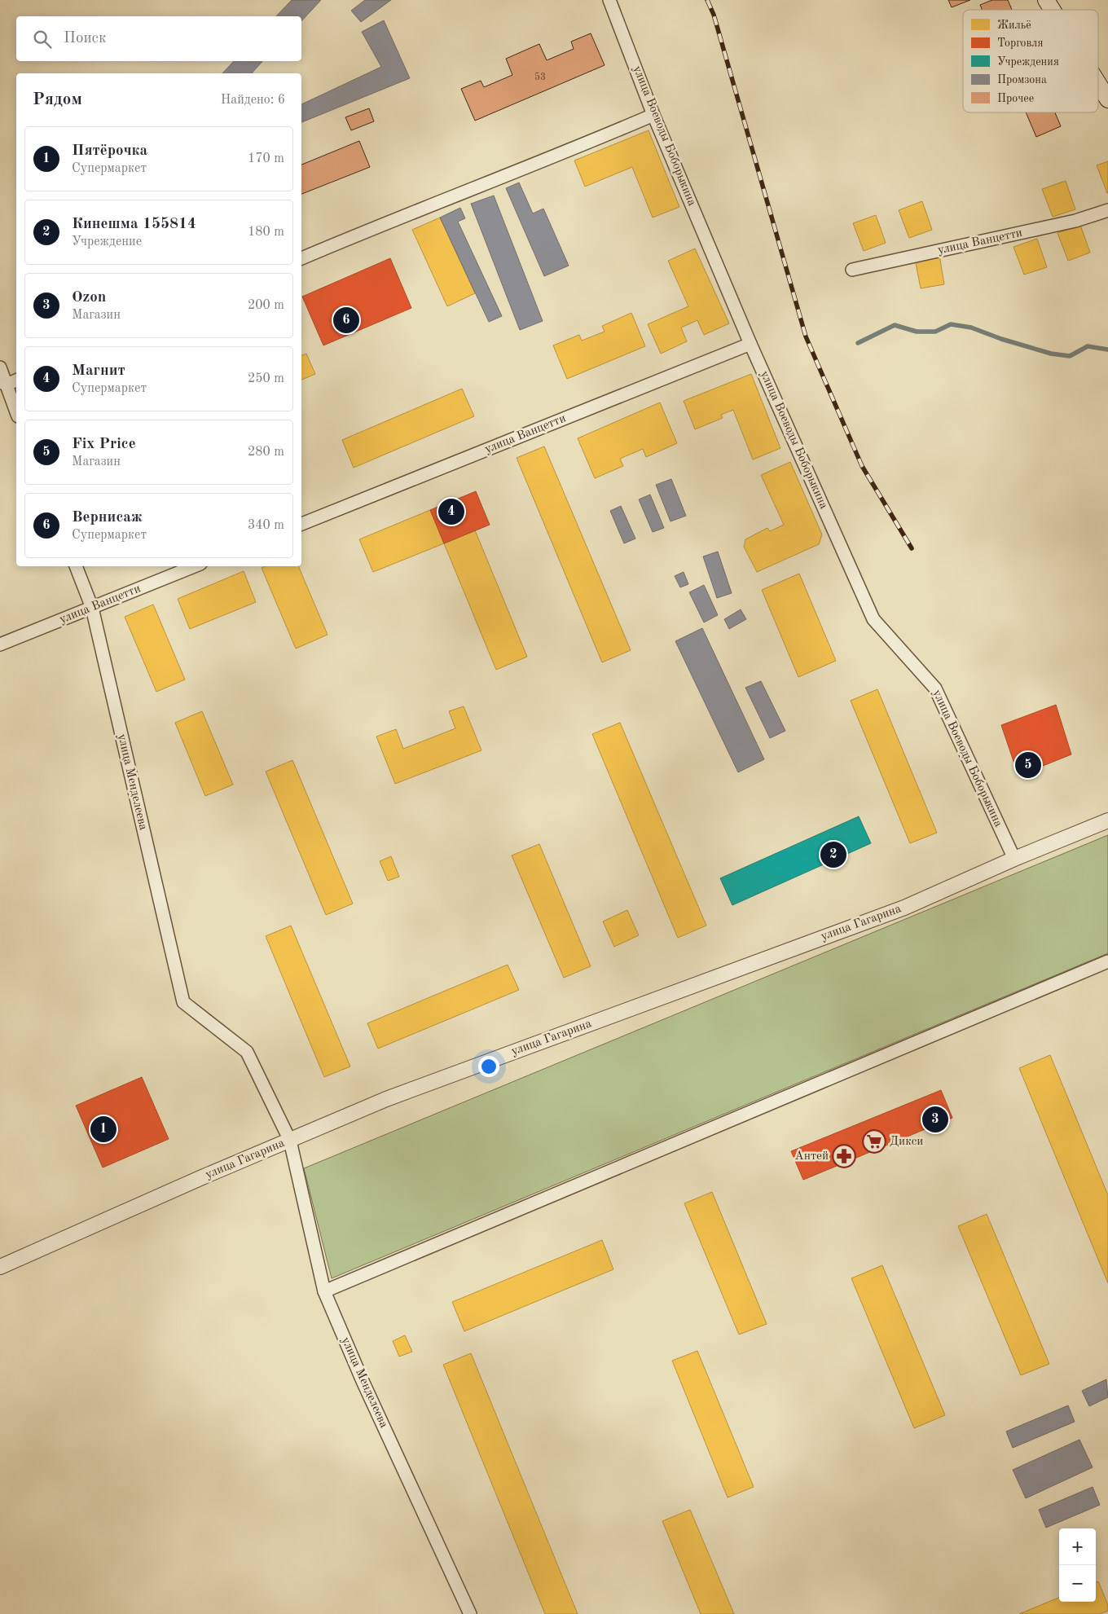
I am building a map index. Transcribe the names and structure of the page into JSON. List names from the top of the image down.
{
  "streets": {
    "street": [
      "улица Воеводы Боборыкина",
      "улица Ванцетти",
      "улица Менделеева",
      "улица Гагарина"
    ]
  },
  "crossings": [
    ["улица Воеводы Боборыкина", "улица Ванцетти"],
    ["улица Воеводы Боборыкина", "улица Гагарина"],
    ["улица Ванцетти", "улица Менделеева"],
    ["улица Менделеева", "улица Гагарина"]
  ],
  "places": {
    "supermarket": ["Дикси"],
    "pharmacy": ["Антей"]
  },
  "house_numbers": ["53"],
  "legend": [
    "Жильё",
    "Торговля",
    "Учреждения",
    "Промзона",
    "Прочее"
  ],
  "page": {
    "search": "Поиск",
    "heading": ["Рядом", "Найдено: 6"],
    "list": [
      {
        "mark": "1",
        "name": "Пятёрочка",
        "note": "Супермаркет",
        "value": "170 m"
      },
      {
        "mark": "2",
        "name": "Кинешма 155814",
        "note": "Учреждение",
        "value": "180 m"
      },
      {
        "mark": "3",
        "name": "Ozon",
        "note": "Магазин",
        "value": "200 m"
      },
      {
        "mark": "4",
        "name": "Магнит",
        "note": "Супермаркет",
        "value": "250 m"
      },
      {
        "mark": "5",
        "name": "Fix Price",
        "note": "Магазин",
        "value": "280 m"
      },
      {
        "mark": "6",
        "name": "Вернисаж",
        "note": "Супермаркет",
        "value": "340 m"
      }
    ],
    "pins": [
      "6",
      "4",
      "5",
      "2",
      "3",
      "1"
    ],
    "map_buttons": ["+", "−"]
  }
}
